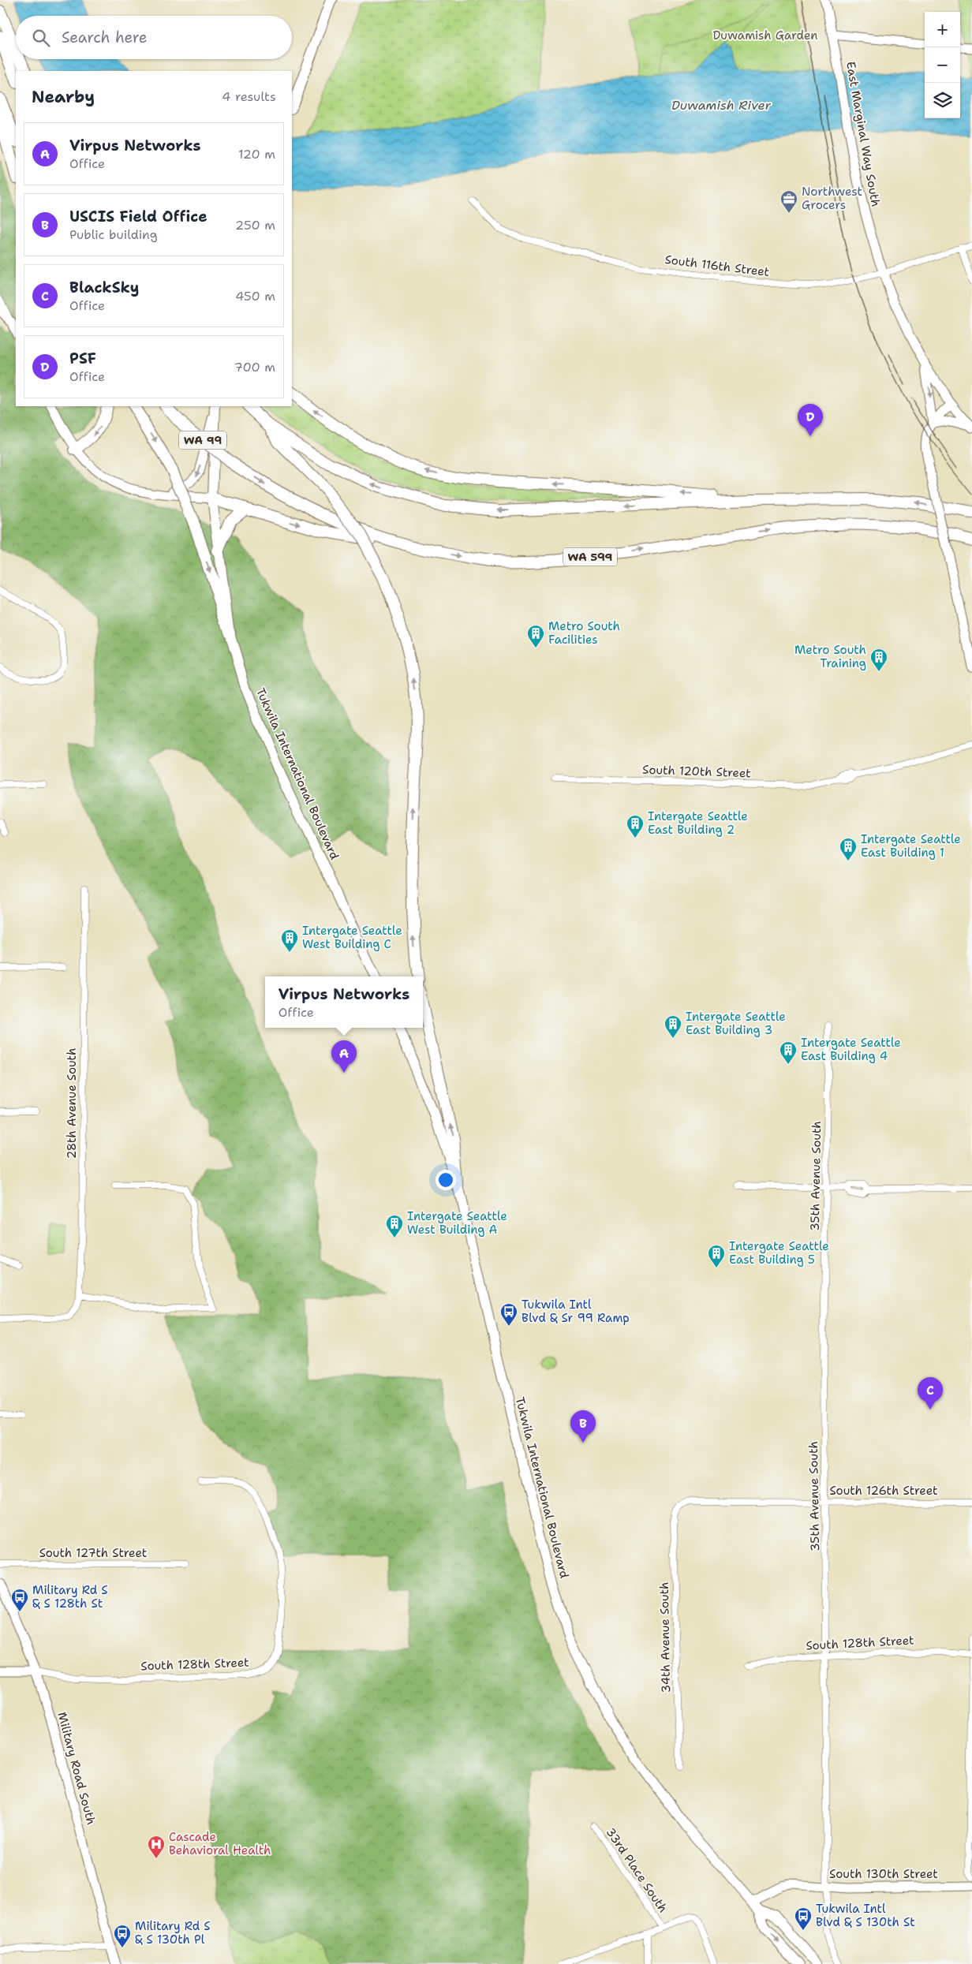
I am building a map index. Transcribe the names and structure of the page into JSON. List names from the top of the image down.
{
  "streets": {
    "highway": ["WA 99", "WA 599"],
    "main road": ["Tukwila International Boulevard"],
    "street": [
      "East Marginal Way South",
      "South 116th Street",
      "South 120th Street",
      "28th Avenue South",
      "35th Avenue South",
      "South 126th Street",
      "South 127th Street",
      "34th Avenue South",
      "South 128th Street",
      "Military Road South",
      "33rd Place South",
      "South 130th Street"
    ]
  },
  "crossings": [
    ["East Marginal Way South", "South 116th Street"],
    ["WA 99", "WA 599"],
    ["Tukwila International Boulevard", "South 130th Street"],
    ["35th Avenue South", "South 126th Street"],
    ["35th Avenue South", "South 128th Street"],
    ["35th Avenue South", "South 130th Street"],
    ["South 126th Street", "34th Avenue South"],
    ["South 128th Street", "Military Road South"]
  ],
  "water": ["Duwamish River"],
  "parks": ["Duwamish Garden"],
  "places": {
    "office": ["Northwest Grocers"],
    "building": [
      "Metro South Facilities",
      "Metro South Training",
      "Intergate Seattle East Building 2",
      "Intergate Seattle East Building 1",
      "Intergate Seattle West Building C",
      "Intergate Seattle East Building 3",
      "Intergate Seattle East Building 4",
      "Intergate Seattle West Building A",
      "Intergate Seattle East Building 5"
    ],
    "bus stop": [
      "Tukwila Intl Blvd & Sr 99 Ramp",
      "Military Rd S & S 128th St",
      "Tukwila Intl Blvd & S 130th St",
      "Military Rd S & S 130th Pl"
    ],
    "hospital": ["Cascade Behavioral Health"]
  },
  "page": {
    "map_buttons": ["+", "−"],
    "search": "Search here",
    "heading": ["Nearby", "4 results"],
    "list": [
      {
        "mark": "A",
        "name": "Virpus Networks",
        "note": "Office",
        "value": "120 m"
      },
      {
        "mark": "B",
        "name": "USCIS Field Office",
        "note": "Public building",
        "value": "250 m"
      },
      {
        "mark": "C",
        "name": "BlackSky",
        "note": "Office",
        "value": "450 m"
      },
      {
        "mark": "D",
        "name": "PSF",
        "note": "Office",
        "value": "700 m"
      }
    ],
    "pins": [
      "D",
      "A",
      "C",
      "B"
    ],
    "popup": ["Virpus Networks", "Office"]
  }
}
